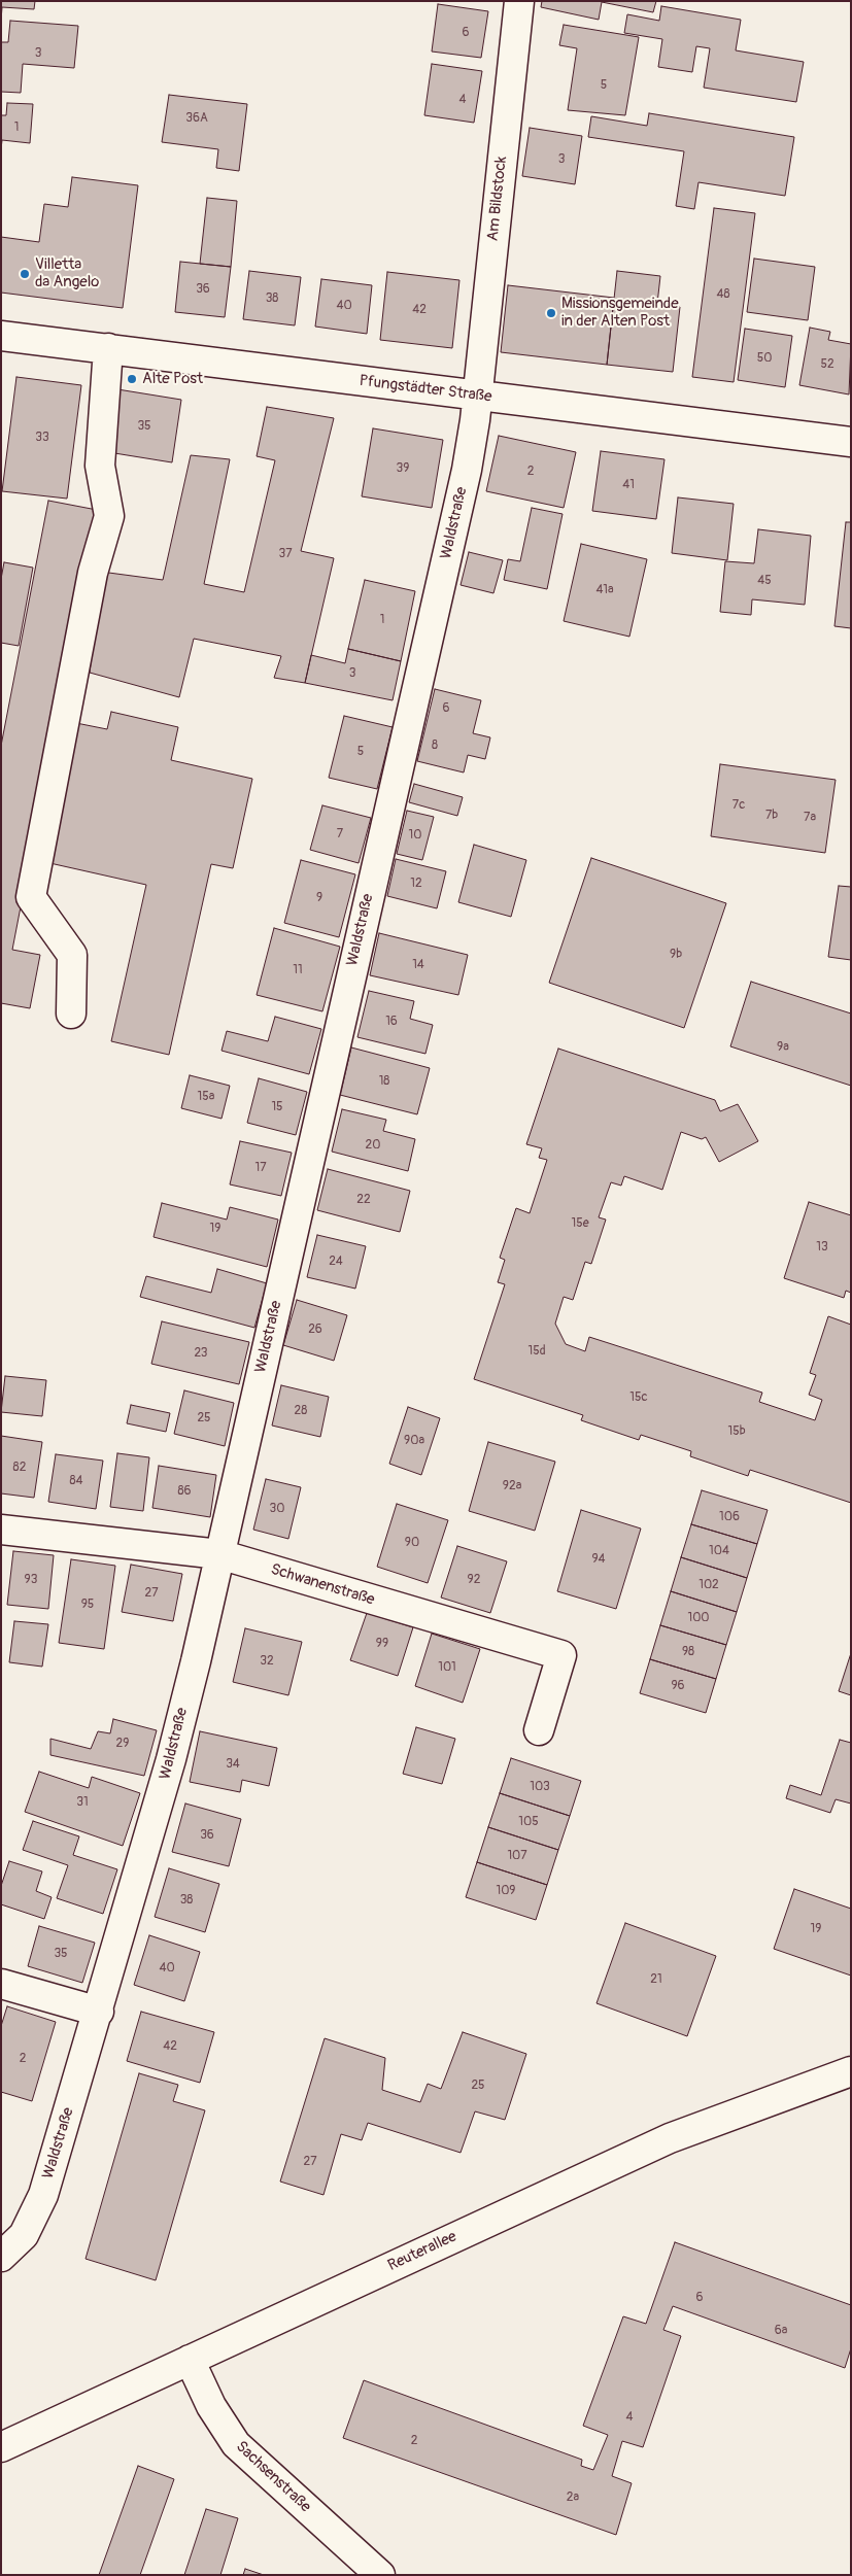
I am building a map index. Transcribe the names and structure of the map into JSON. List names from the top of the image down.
{
  "streets": {
    "street": [
      "Am Bildstock",
      "Pfungstädter Straße",
      "Waldstraße",
      "Schwanenstraße",
      "Reuterallee",
      "Sachsenstraße"
    ]
  },
  "crossings": [
    ["Am Bildstock", "Pfungstädter Straße"],
    ["Am Bildstock", "Waldstraße"],
    ["Pfungstädter Straße", "Waldstraße"],
    ["Waldstraße", "Schwanenstraße"],
    ["Reuterallee", "Sachsenstraße"]
  ],
  "places": ["Villetta da Angelo", "Missionsgemeinde in der Alten Post", "Alte Post"],
  "house_numbers": [
    "6",
    "3",
    "5",
    "4",
    "36A",
    "1",
    "3",
    "36",
    "48",
    "38",
    "40",
    "42",
    "50",
    "52",
    "35",
    "33",
    "39",
    "2",
    "41",
    "37",
    "45",
    "41a",
    "1",
    "3",
    "6",
    "8",
    "5",
    "7c",
    "7b",
    "7a",
    "7",
    "10",
    "12",
    "9",
    "9b",
    "14",
    "11",
    "16",
    "9a",
    "18",
    "15a",
    "15",
    "20",
    "17",
    "22",
    "15e",
    "19",
    "13",
    "24",
    "26",
    "15d",
    "23",
    "15c",
    "28",
    "25",
    "15b",
    "90a",
    "82",
    "84",
    "92a",
    "86",
    "30",
    "106",
    "90",
    "104",
    "94",
    "93",
    "92",
    "102",
    "27",
    "95",
    "100",
    "99",
    "98",
    "32",
    "101",
    "96",
    "29",
    "34",
    "103",
    "31",
    "105",
    "36",
    "107",
    "109",
    "38",
    "19",
    "35",
    "40",
    "21",
    "42",
    "2",
    "25",
    "27",
    "6",
    "6a",
    "4",
    "2",
    "2a"
  ]
}
